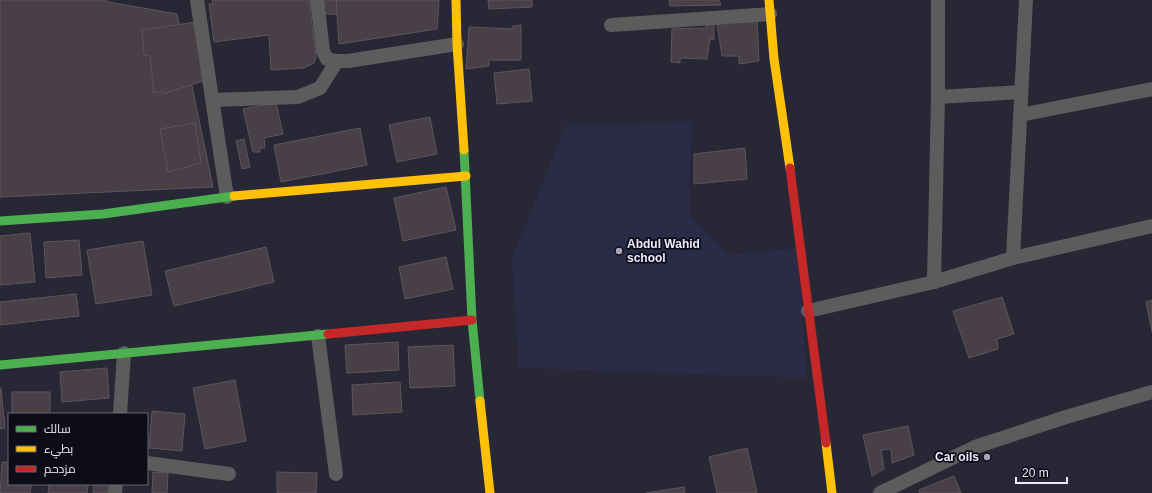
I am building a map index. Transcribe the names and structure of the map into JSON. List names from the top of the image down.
{
  "places": ["Abdul Wahid school", "Car oils"],
  "legend": ["سالك", "بطيء", "مزدحم"],
  "scale_bar": "20 m"
}
